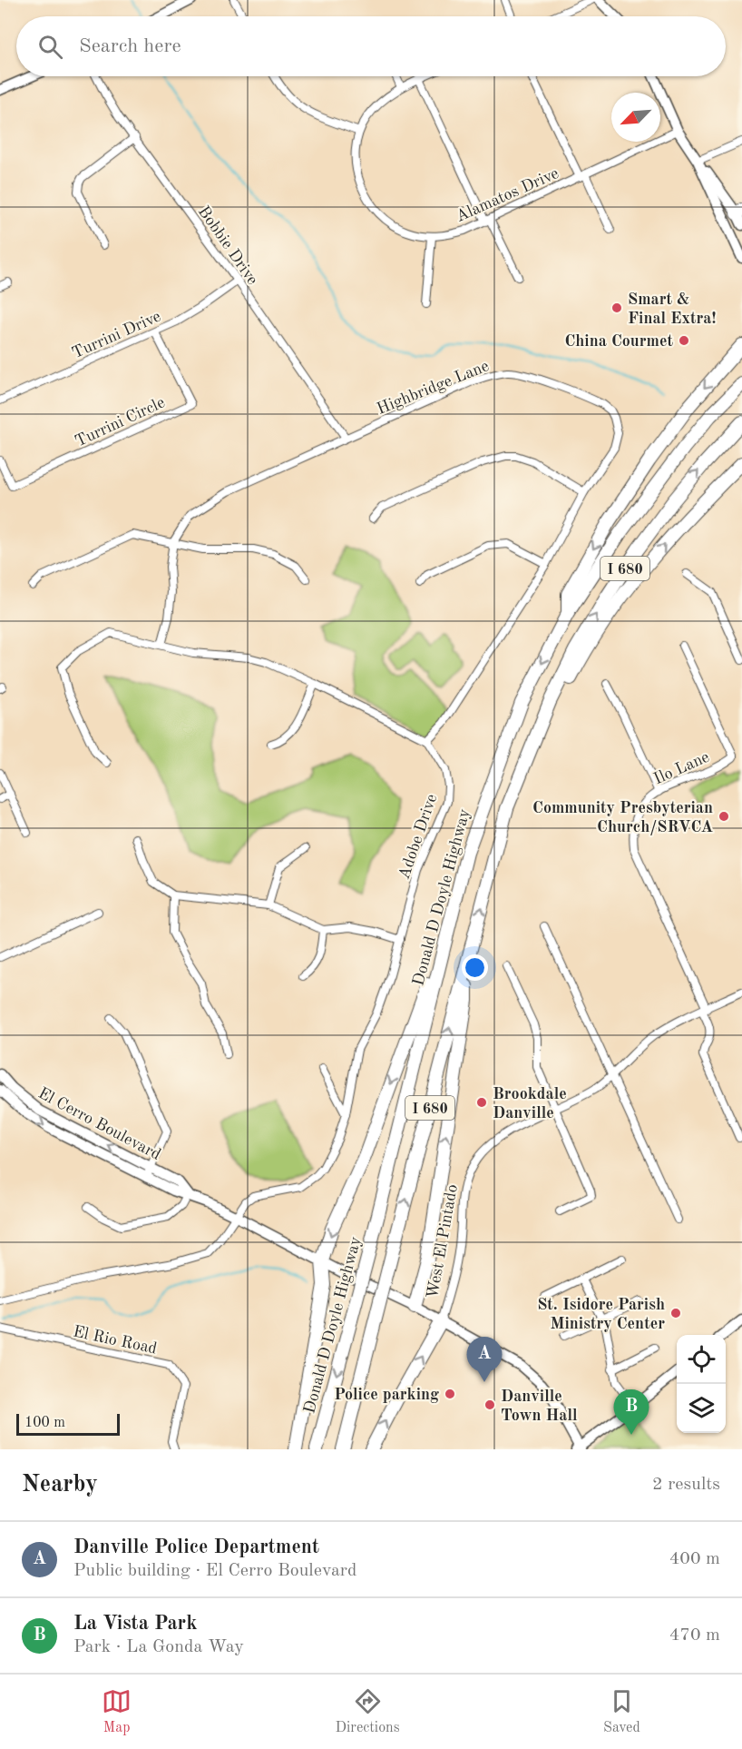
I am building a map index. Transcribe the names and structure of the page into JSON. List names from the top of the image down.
{
  "streets": {
    "highway": ["I 680", "Donald D Doyle Highway"],
    "street": [
      "Alamatos Drive",
      "Bobbie Drive",
      "Turrini Drive",
      "Highbridge Lane",
      "Turrini Circle",
      "Ilo Lane",
      "Adobe Drive",
      "El Cerro Boulevard",
      "West El Pintado",
      "El Rio Road"
    ]
  },
  "crossings": [
    ["Bobbie Drive", "Turrini Drive"],
    ["Bobbie Drive", "Highbridge Lane"],
    ["Turrini Drive", "Turrini Circle"],
    ["Highbridge Lane", "Adobe Drive"],
    ["Ilo Lane", "West El Pintado"],
    ["Adobe Drive", "El Cerro Boulevard"],
    ["El Cerro Boulevard", "West El Pintado"]
  ],
  "places": [
    "Smart & Final Extra!",
    "China Courmet",
    "Community Presbyterian Church/SRVCA",
    "Brookdale Danville",
    "St. Isidore Parish Ministry Center",
    "Police parking",
    "Danville Town Hall"
  ],
  "scale_bar": "100 m",
  "north": "bottom left",
  "page": {
    "search": "Search here",
    "pins": ["A", "B"],
    "scale": "100 m",
    "heading": ["Nearby", "2 results"],
    "list": [
      {
        "mark": "A",
        "name": "Danville Police Department",
        "note": "Public building · El Cerro Boulevard",
        "value": "400 m"
      },
      {
        "mark": "B",
        "name": "La Vista Park",
        "note": "Park · La Gonda Way",
        "value": "470 m"
      }
    ],
    "nav": ["Map", "Directions", "Saved"]
  }
}
